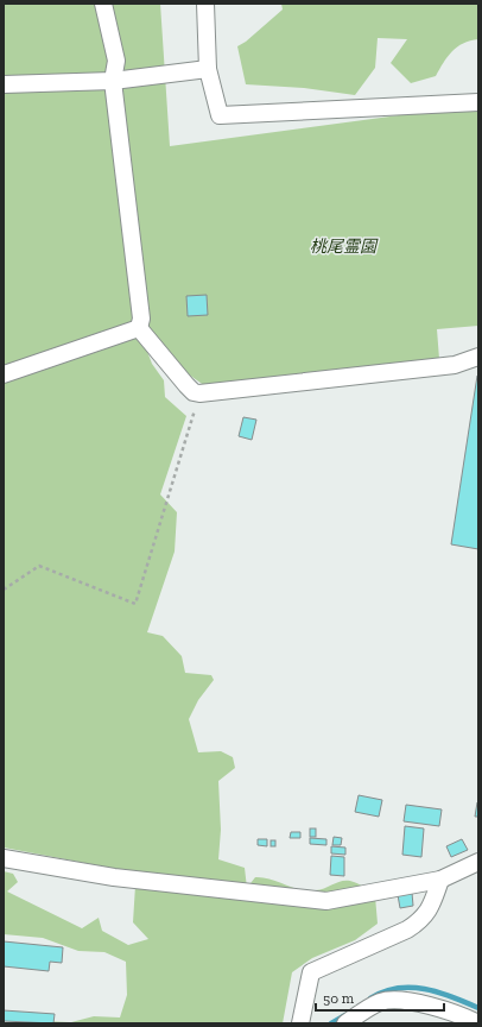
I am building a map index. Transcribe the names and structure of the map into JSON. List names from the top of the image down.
{
  "parks": ["桃尾霊園"],
  "scale_bar": "50 m"
}
